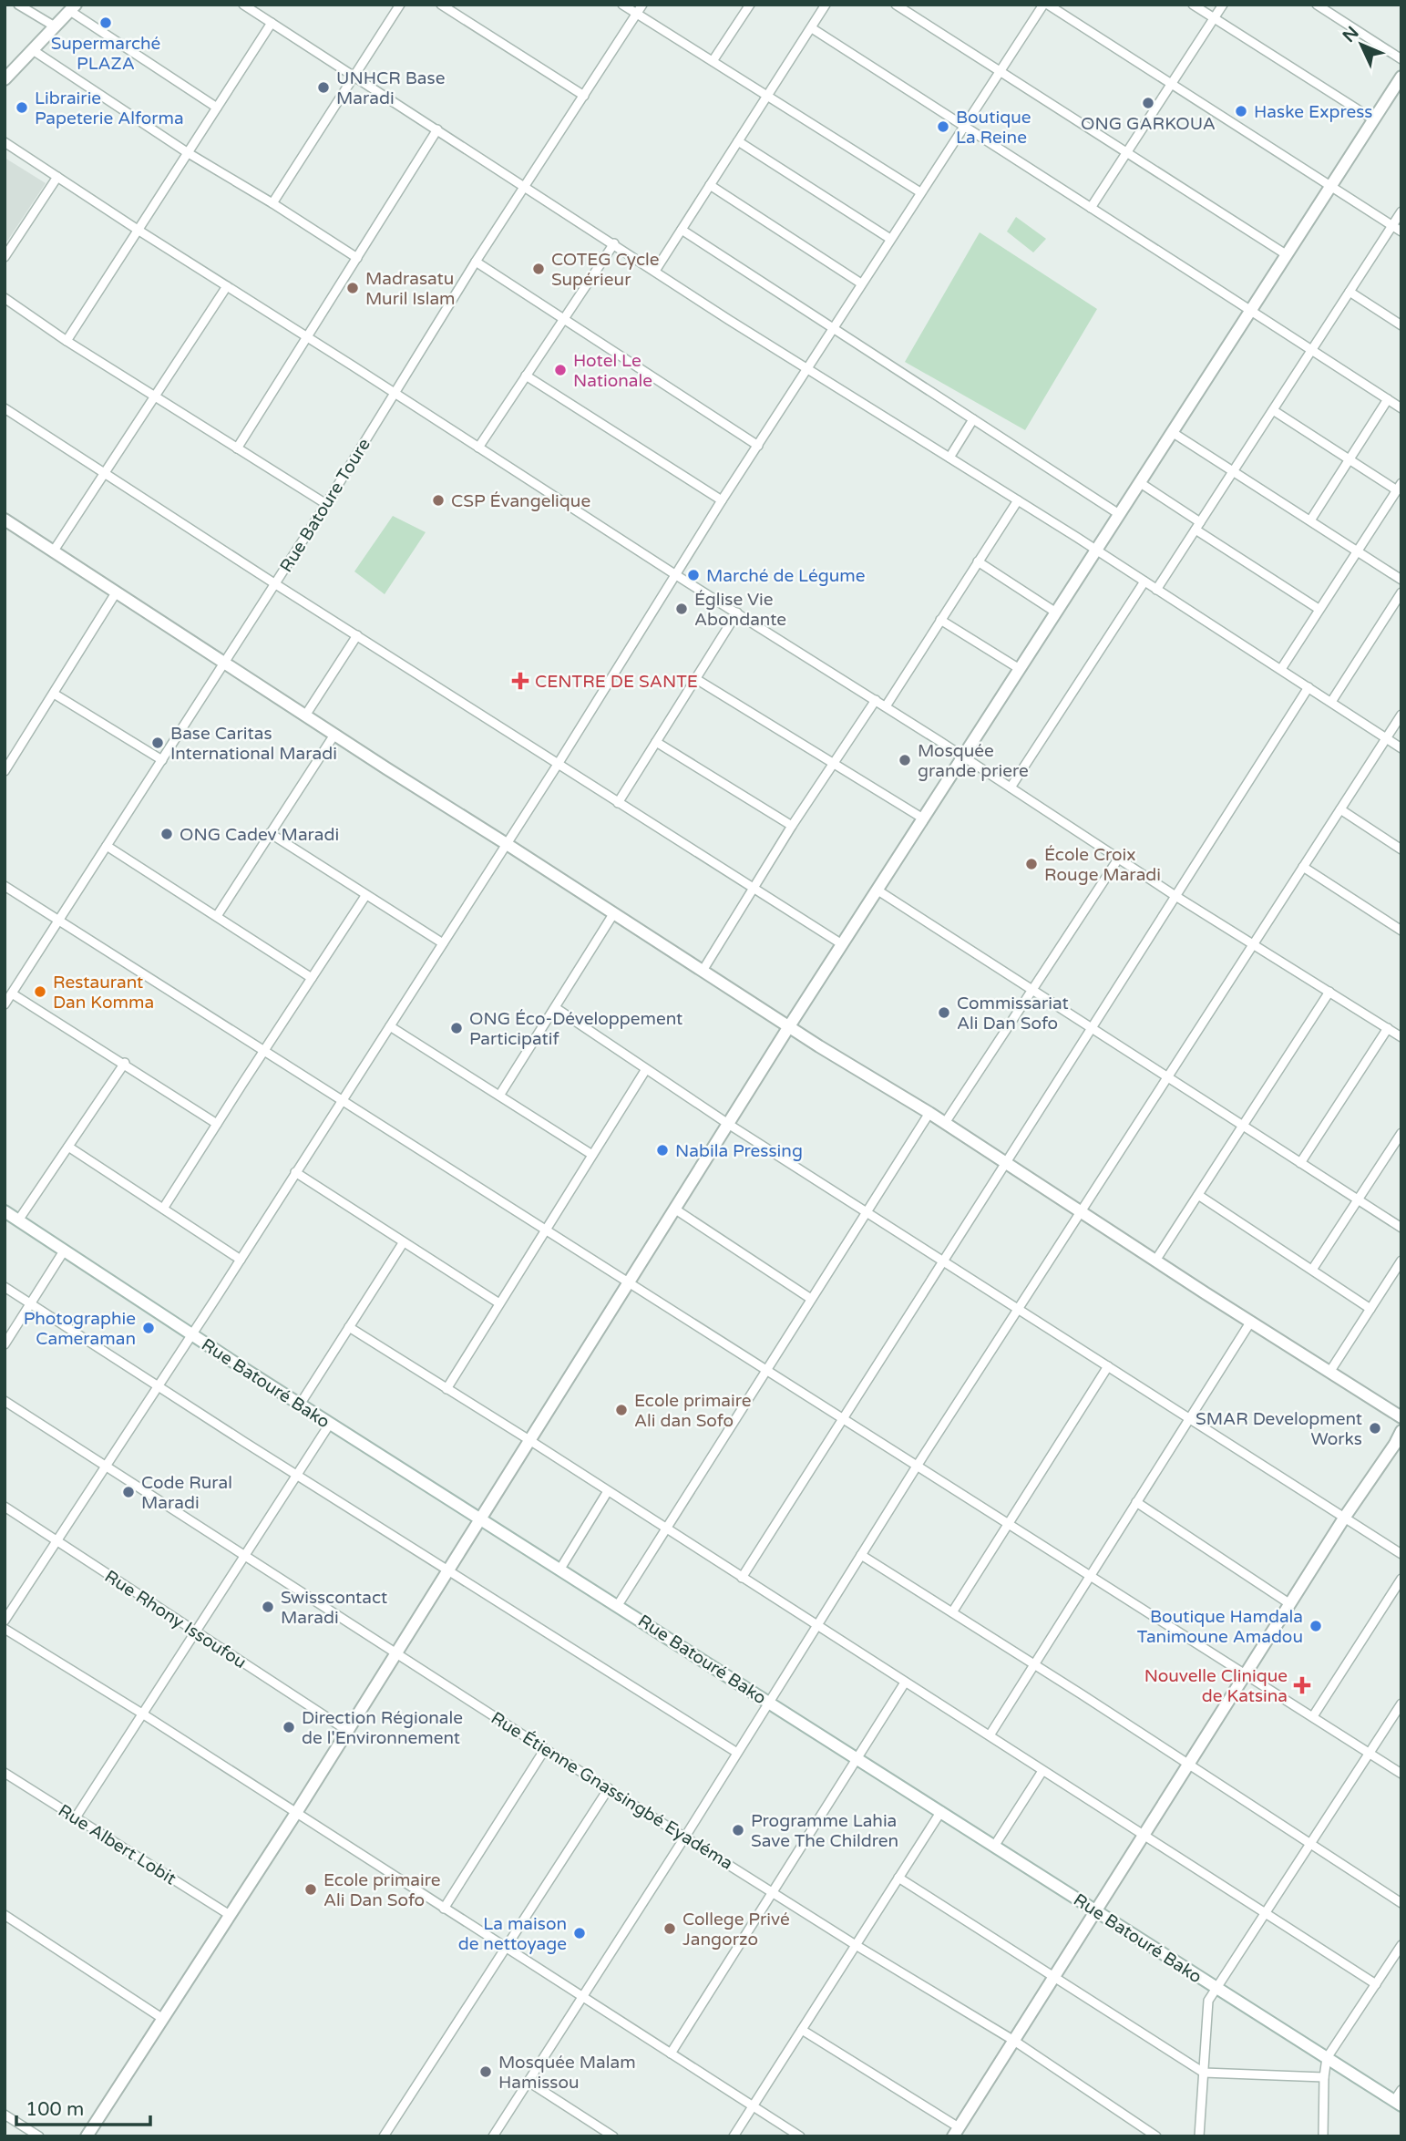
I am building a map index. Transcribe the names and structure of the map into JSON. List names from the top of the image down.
{
  "streets": {
    "street": [
      "Rue Batoure Toure",
      "Rue Batouré Bako",
      "Rue Rhony Issoufou",
      "Rue Étienne Gnassingbé Eyadéma",
      "Rue Albert Lobit"
    ]
  },
  "places": {
    "other": [
      "Supermarché PLAZA",
      "UNHCR Base Maradi",
      "ONG GARKOUA",
      "Librairie Papeterie Alforma",
      "Haske Express",
      "Boutique La Reine",
      "COTEG Cycle Supérieur",
      "Madrasatu Muril Islam",
      "Hotel Le Nationale",
      "CSP Évangelique",
      "Marché de Légume",
      "Église Vie Abondante",
      "Base Caritas International Maradi",
      "Mosquée grande priere",
      "ONG Cadev Maradi",
      "École Croix Rouge Maradi",
      "Restaurant Dan Komma",
      "Commissariat Ali Dan Sofo",
      "ONG Éco-Développement Participatif",
      "Nabila Pressing",
      "Photographie Cameraman",
      "Ecole primaire Ali dan Sofo",
      "SMAR Development Works",
      "Code Rural Maradi",
      "Swisscontact Maradi",
      "Boutique Hamdala Tanimoune Amadou",
      "Direction Régionale de l'Environnement",
      "Programme Lahia Save The Children",
      "Ecole primaire Ali Dan Sofo",
      "College Privé Jangorzo",
      "La maison de nettoyage",
      "Mosquée Malam Hamissou"
    ],
    "health": ["CENTRE DE SANTE", "Nouvelle Clinique de Katsina"]
  },
  "scale_bar": "100 m",
  "north": "top left"
}
